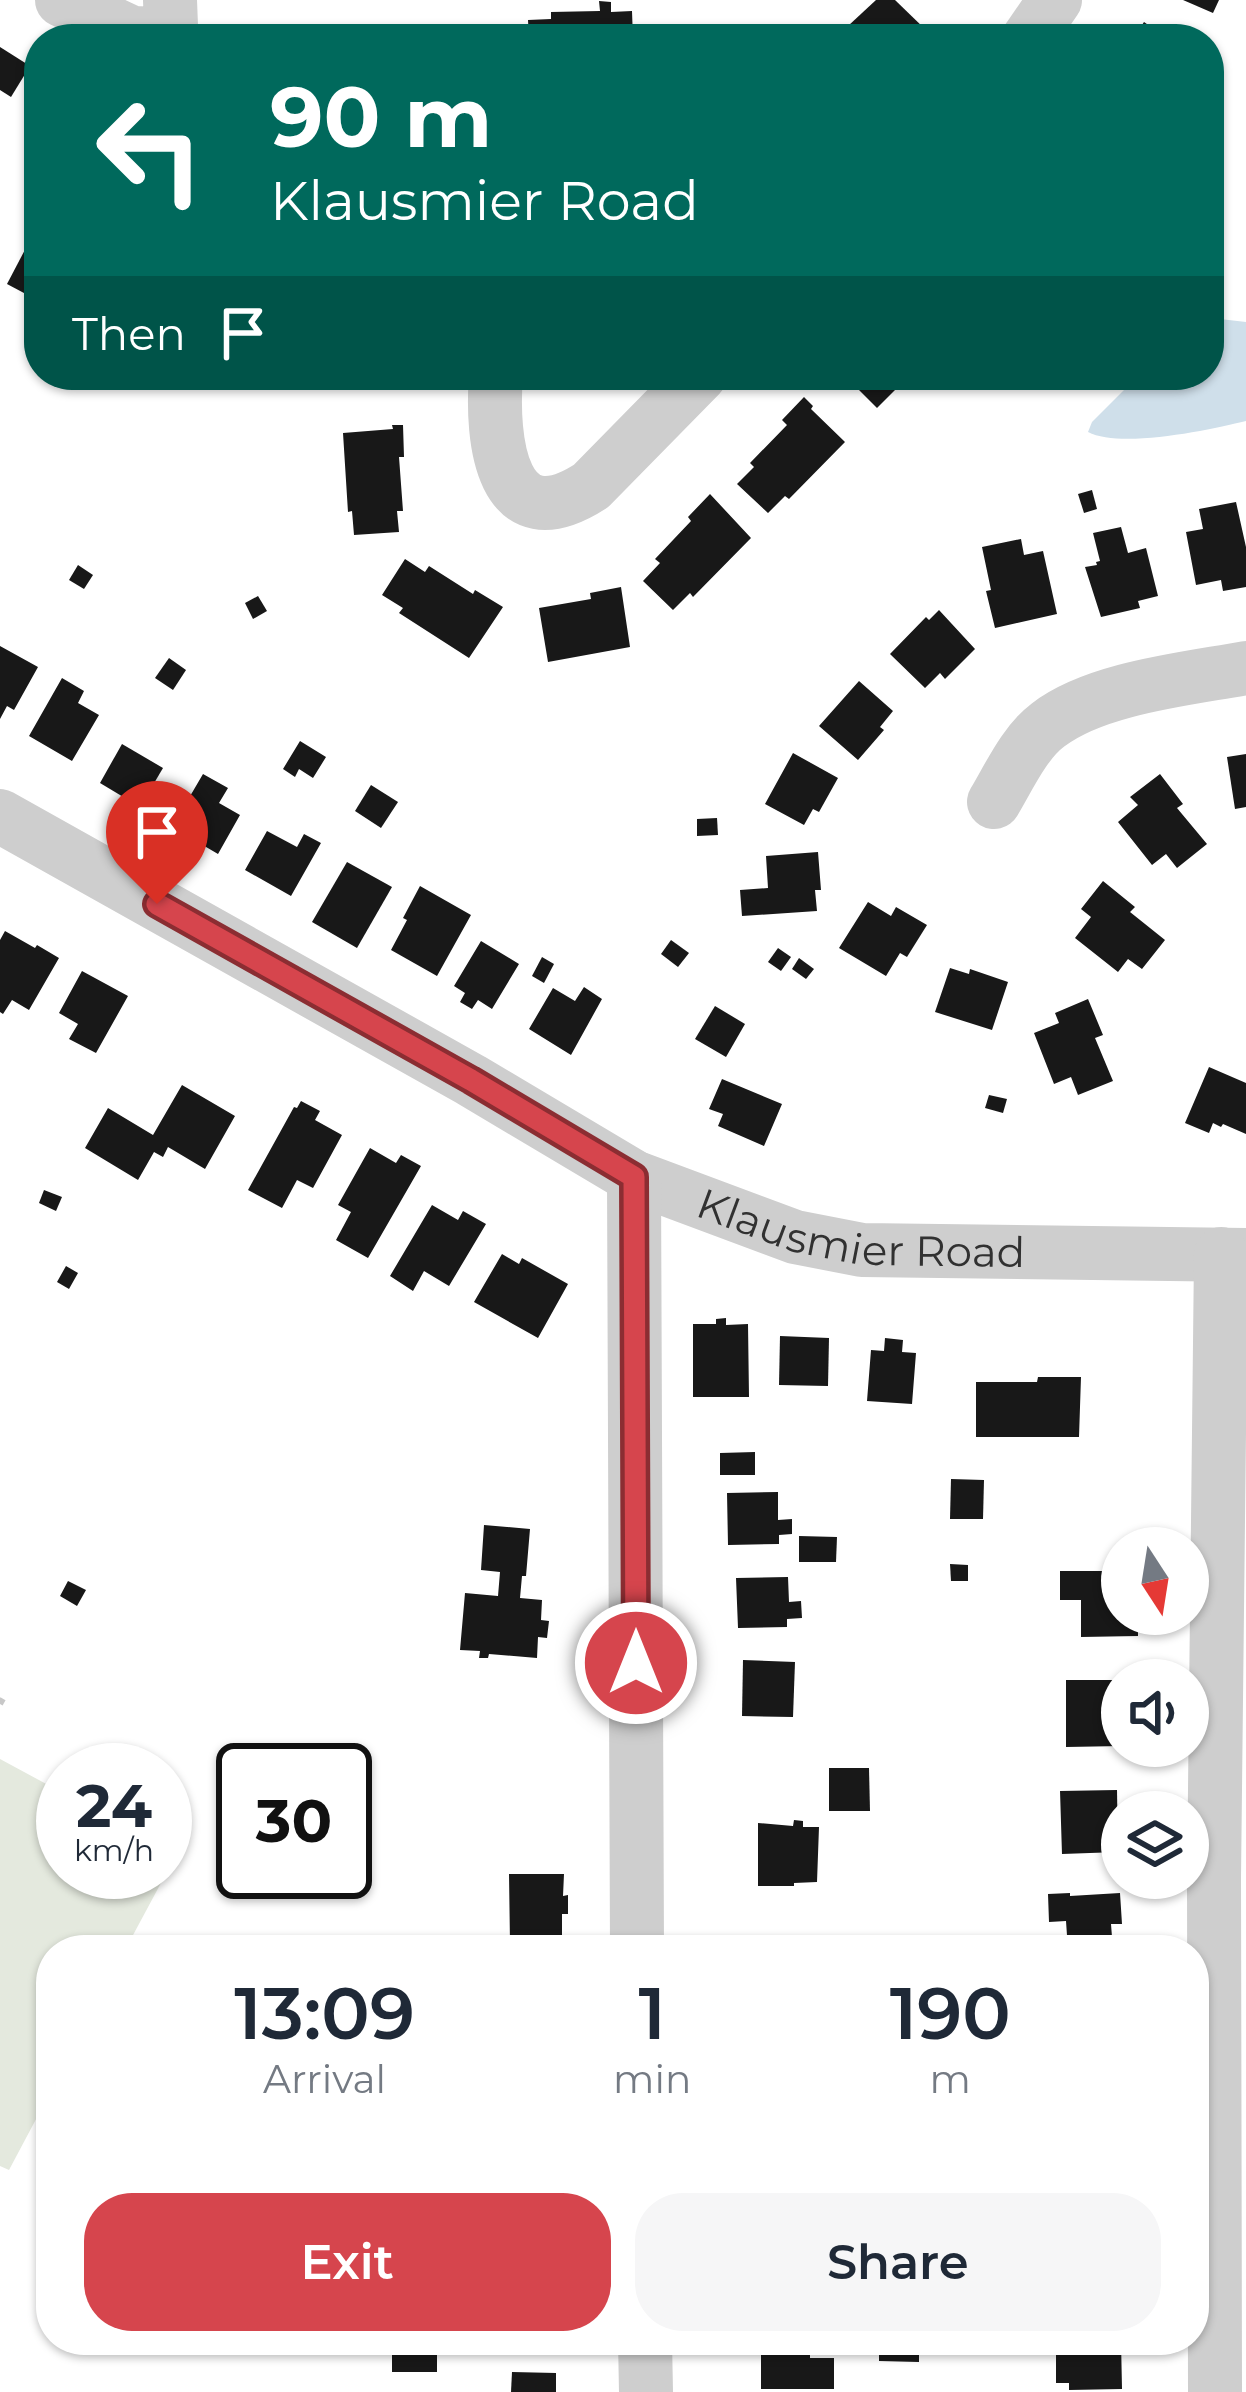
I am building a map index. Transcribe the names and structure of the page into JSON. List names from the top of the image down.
{
  "streets": {
    "street": ["Klausmier Road"]
  },
  "north": "bottom",
  "page": {
    "turn": ["90 m", "Klausmier Road"],
    "then": "Then",
    "speed": "24 km/h",
    "limit": "30",
    "eta": [
      "13:09",
      "Arrival",
      "1",
      "min",
      "190",
      "m"
    ],
    "buttons": ["Exit", "Share"]
  }
}
